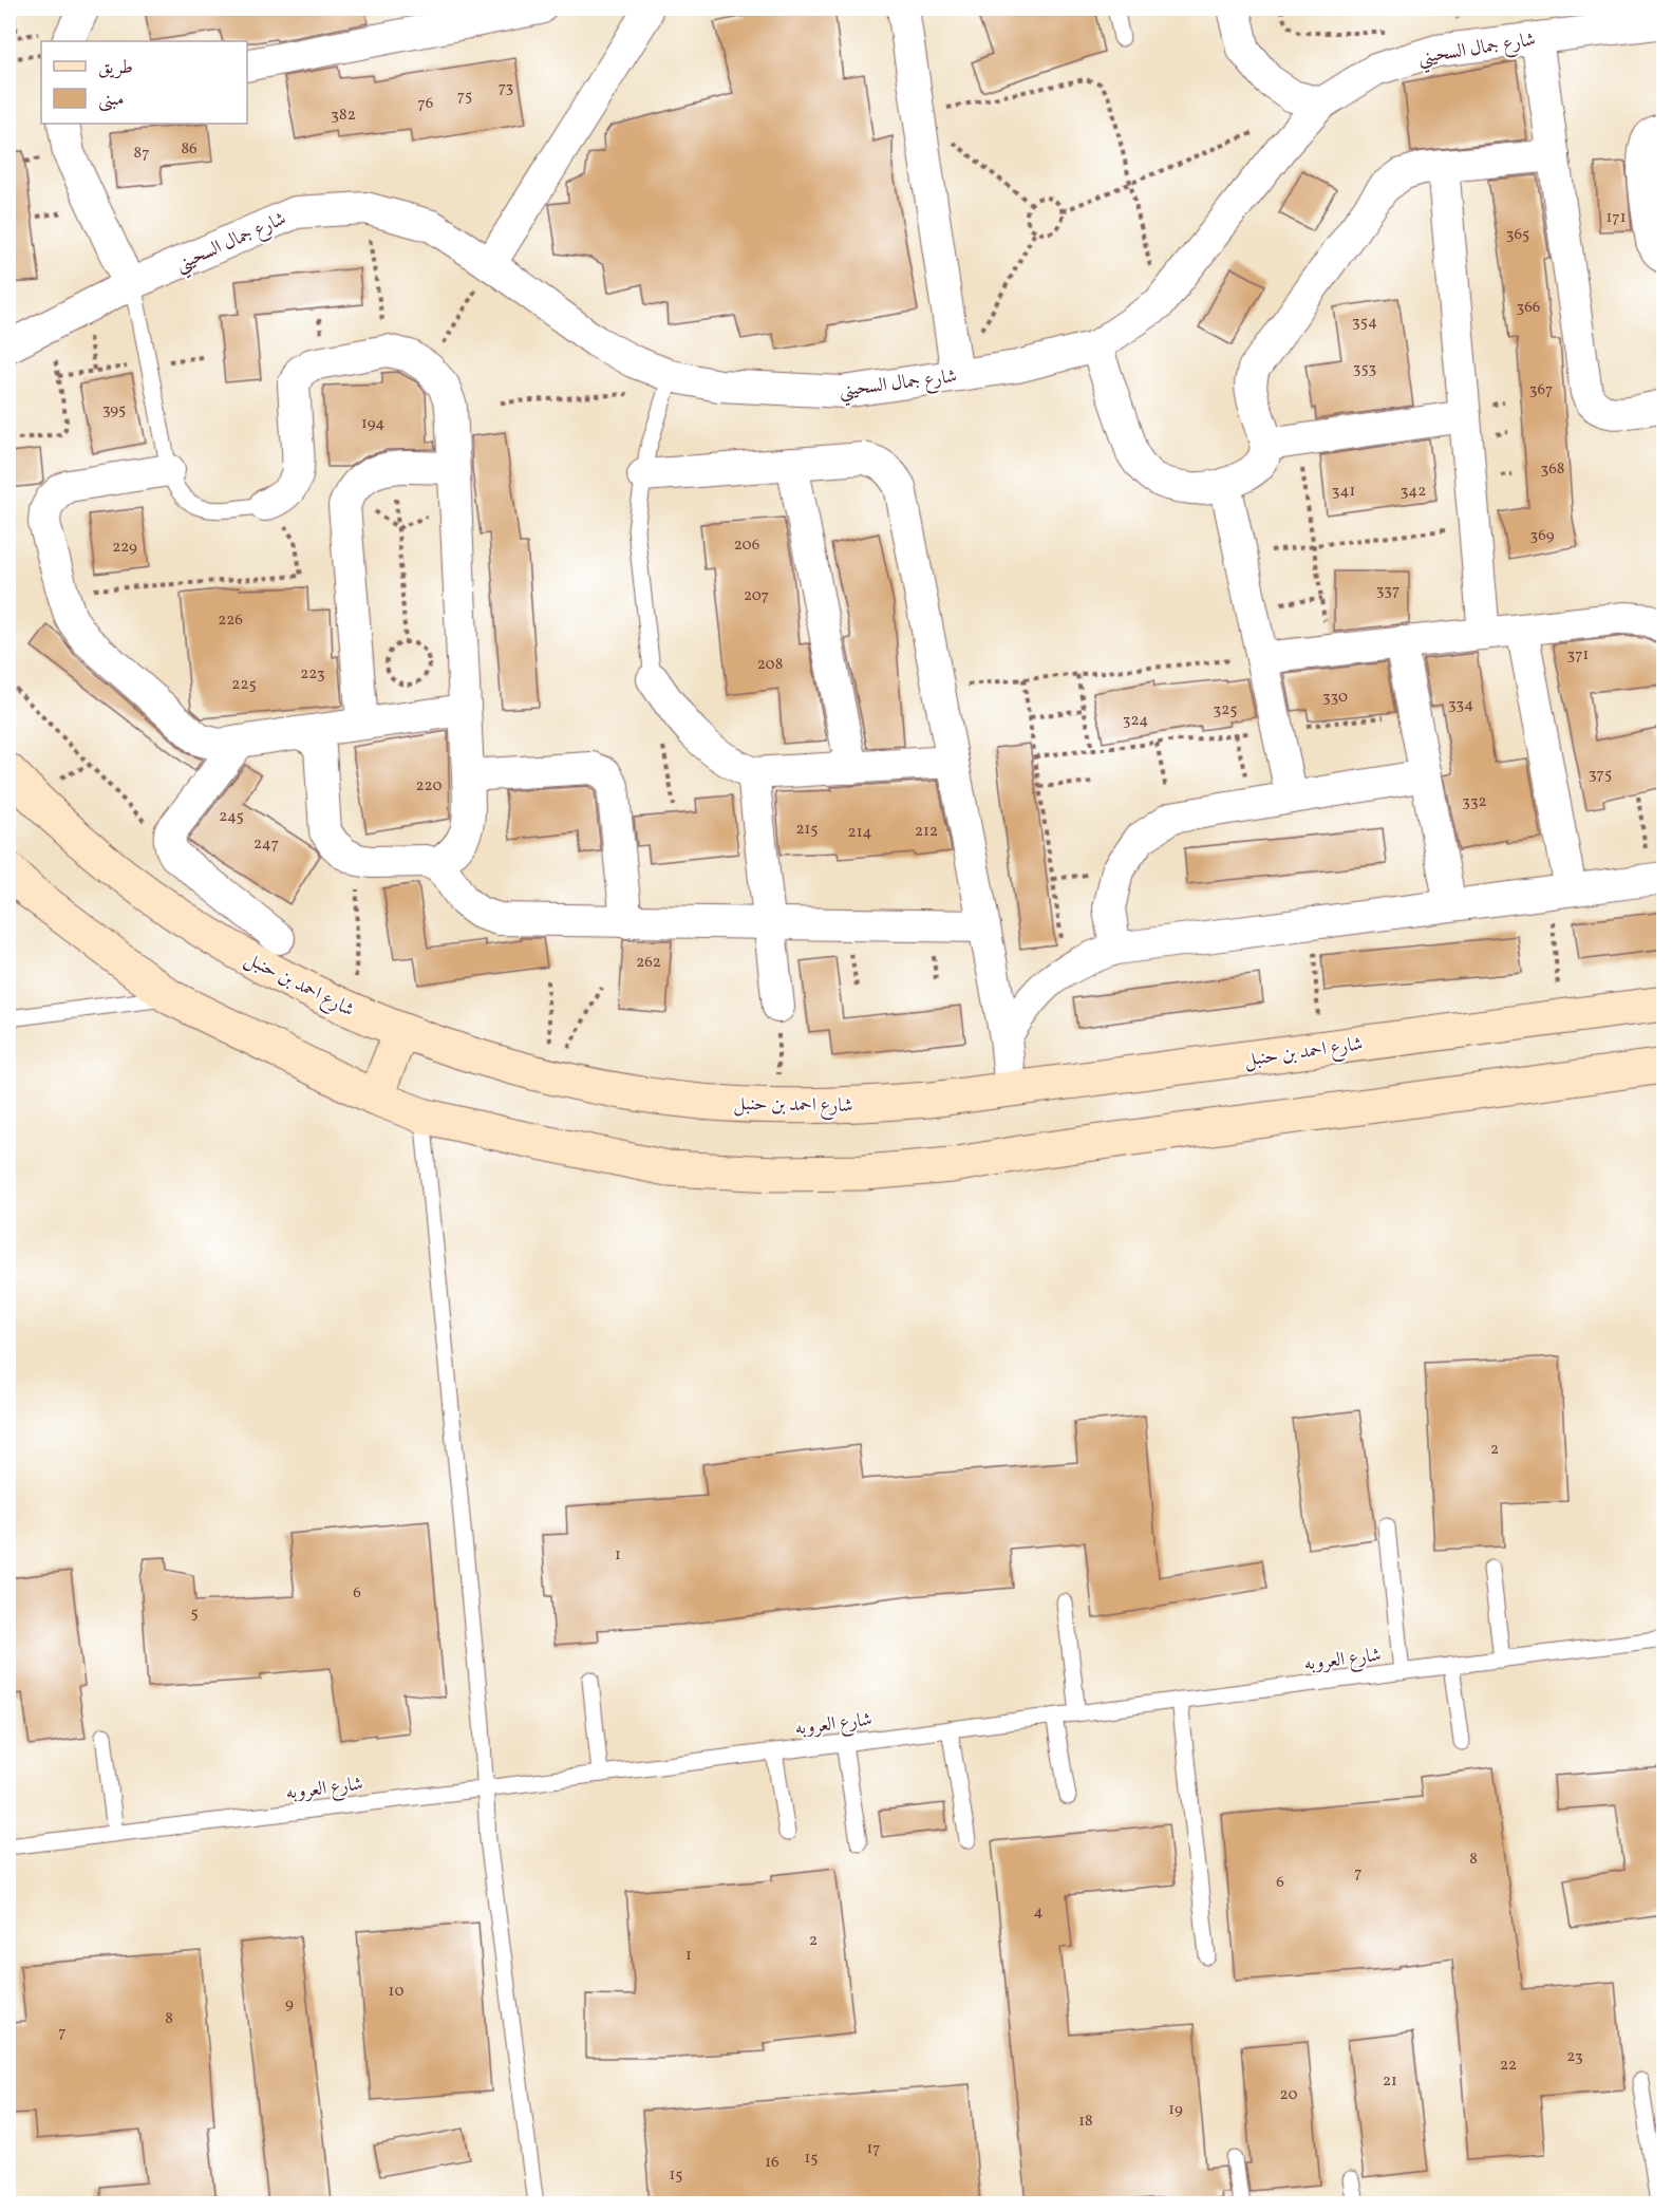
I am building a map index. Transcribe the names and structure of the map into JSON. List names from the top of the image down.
{
  "streets": {
    "street": ["شارع جمال السحيني", "شارع احمد بن حنبل"],
    "lane": ["شارع العروبه"]
  },
  "house_numbers": [
    "73",
    "75",
    "76",
    "382",
    "86",
    "87",
    "171",
    "365",
    "366",
    "354",
    "353",
    "367",
    "395",
    "194",
    "368",
    "341",
    "342",
    "369",
    "206",
    "229",
    "337",
    "207",
    "226",
    "371",
    "208",
    "223",
    "225",
    "330",
    "334",
    "325",
    "324",
    "375",
    "220",
    "332",
    "245",
    "215",
    "212",
    "214",
    "247",
    "262",
    "2",
    "1",
    "6",
    "5",
    "8",
    "7",
    "6",
    "4",
    "2",
    "1",
    "10",
    "9",
    "8",
    "7",
    "23",
    "22",
    "21",
    "20",
    "19",
    "18",
    "17",
    "15",
    "16",
    "15"
  ],
  "legend": ["طريق", "مبنى"]
}
